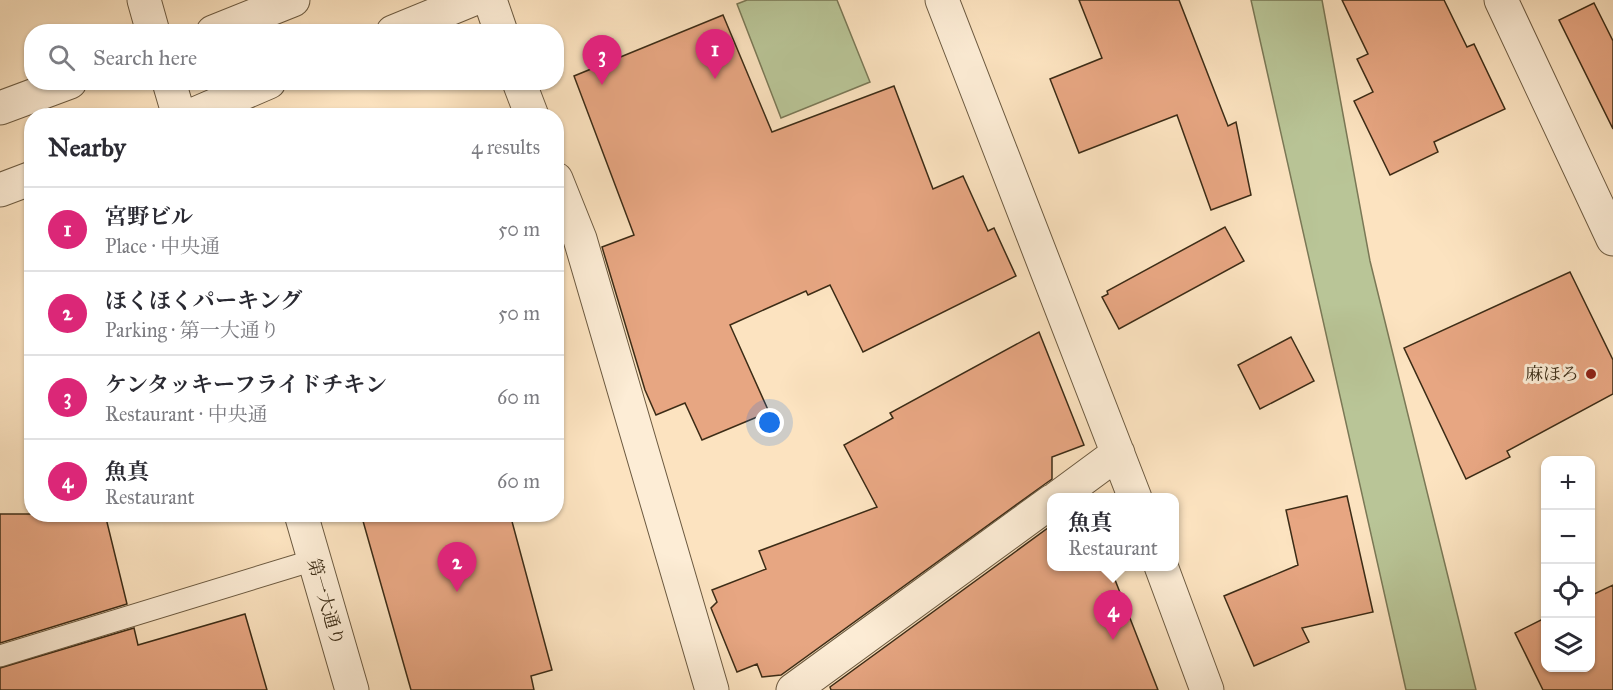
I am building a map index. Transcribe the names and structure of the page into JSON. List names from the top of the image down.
{
  "streets": {
    "street": ["第一大通り"]
  },
  "places": ["麻ほろ"],
  "page": {
    "search": "Search here",
    "pins": [
      "1",
      "3",
      "2",
      "4"
    ],
    "heading": ["Nearby", "4 results"],
    "list": [
      {
        "mark": "1",
        "name": "宮野ビル",
        "note": "Place · 中央通",
        "value": "50 m"
      },
      {
        "mark": "2",
        "name": "ほくほくパーキング",
        "note": "Parking · 第一大通り",
        "value": "50 m"
      },
      {
        "mark": "3",
        "name": "ケンタッキーフライドチキン",
        "note": "Restaurant · 中央通",
        "value": "60 m"
      },
      {
        "mark": "4",
        "name": "魚真",
        "note": "Restaurant",
        "value": "60 m"
      }
    ],
    "map_buttons": ["+", "−"],
    "popup": ["魚真", "Restaurant"]
  }
}
